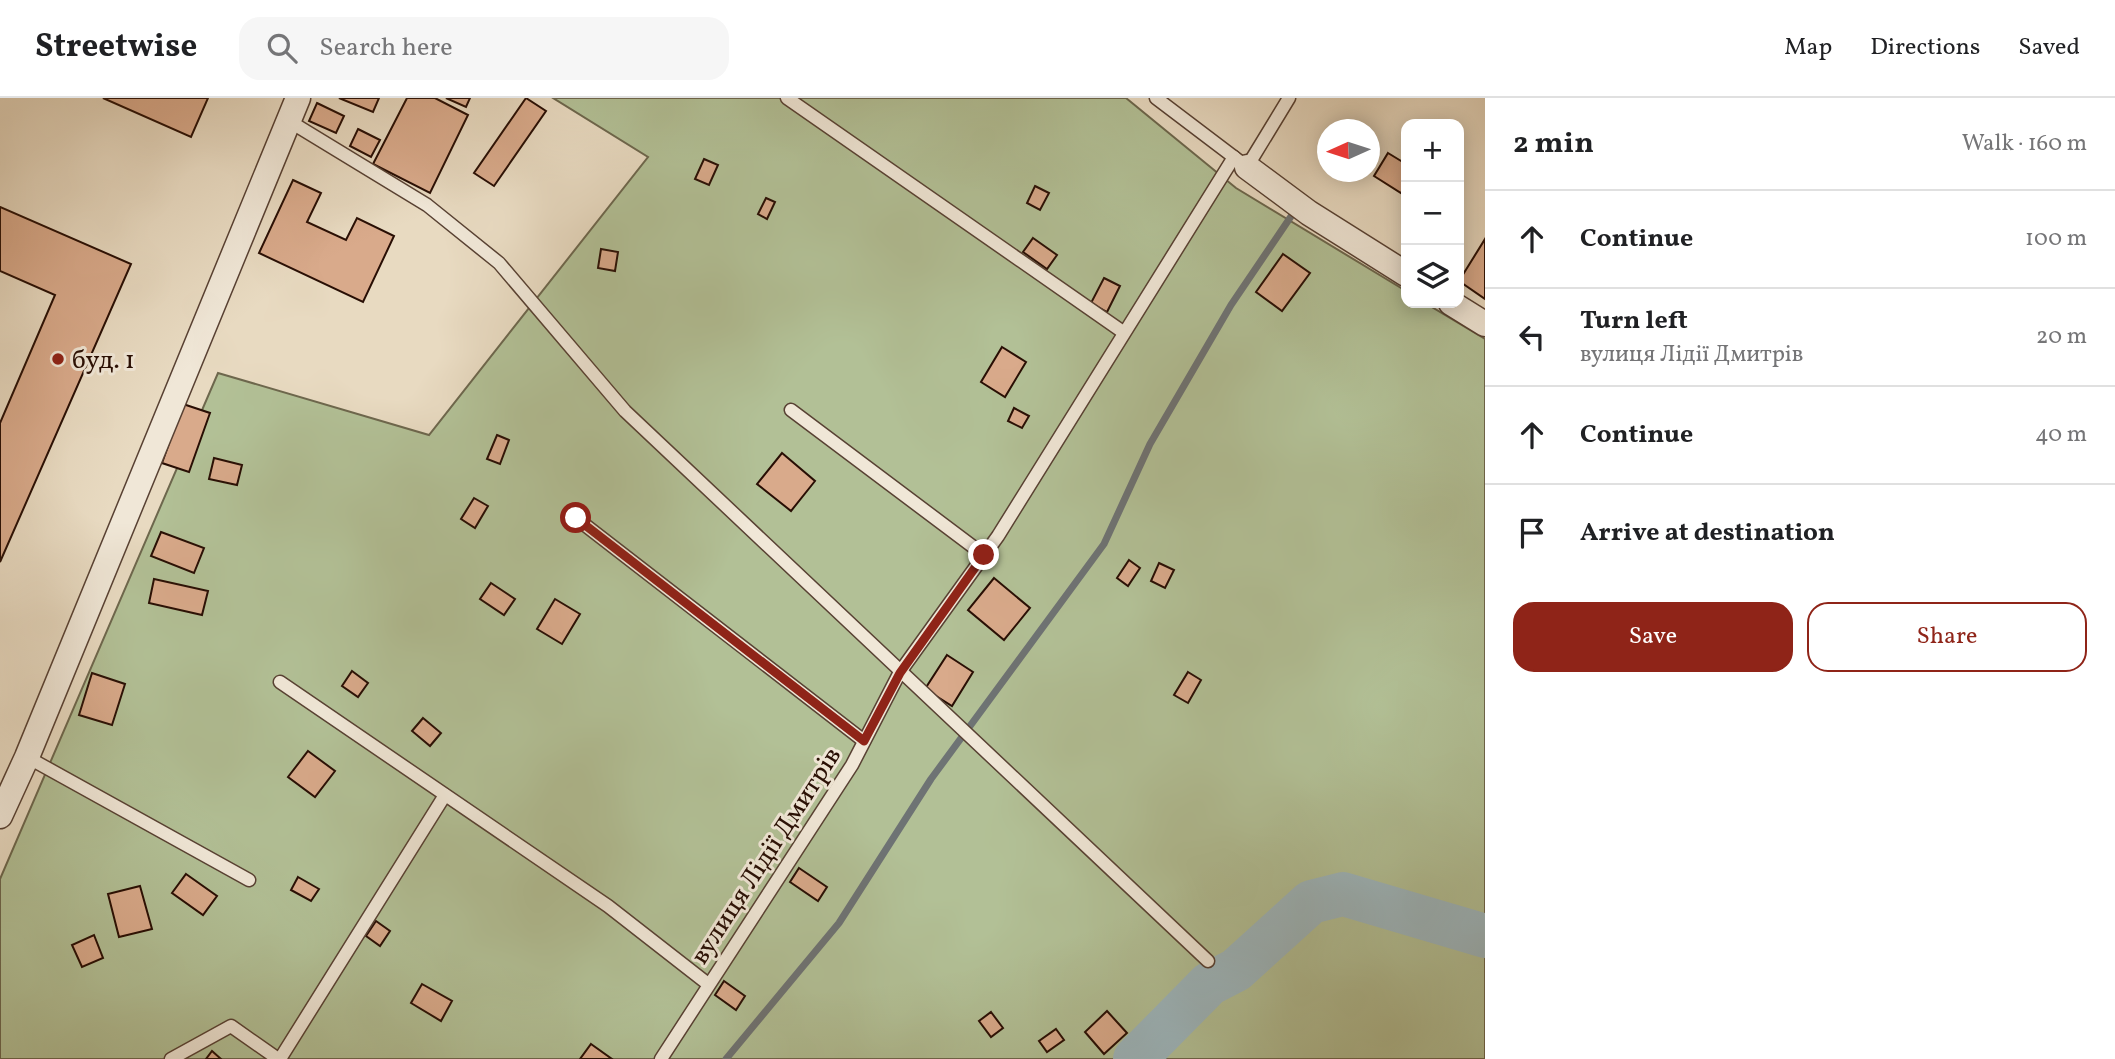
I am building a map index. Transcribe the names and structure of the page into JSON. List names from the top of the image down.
{
  "streets": {
    "lane": ["вулиця Лідії Дмитрів"]
  },
  "places": ["буд. 1"],
  "north": "left",
  "page": {
    "header": "Streetwise",
    "search": "Search here",
    "nav": ["Map", "Directions", "Saved"],
    "heading": ["2 min", "Walk · 160 m"],
    "map_buttons": ["+", "−"],
    "list": [
      ["Continue", "100 m"],
      ["Turn left", "вулиця Лідії Дмитрів", "20 m"],
      ["Continue", "40 m"],
      "Arrive at destination"
    ],
    "buttons": ["Save", "Share"]
  }
}
